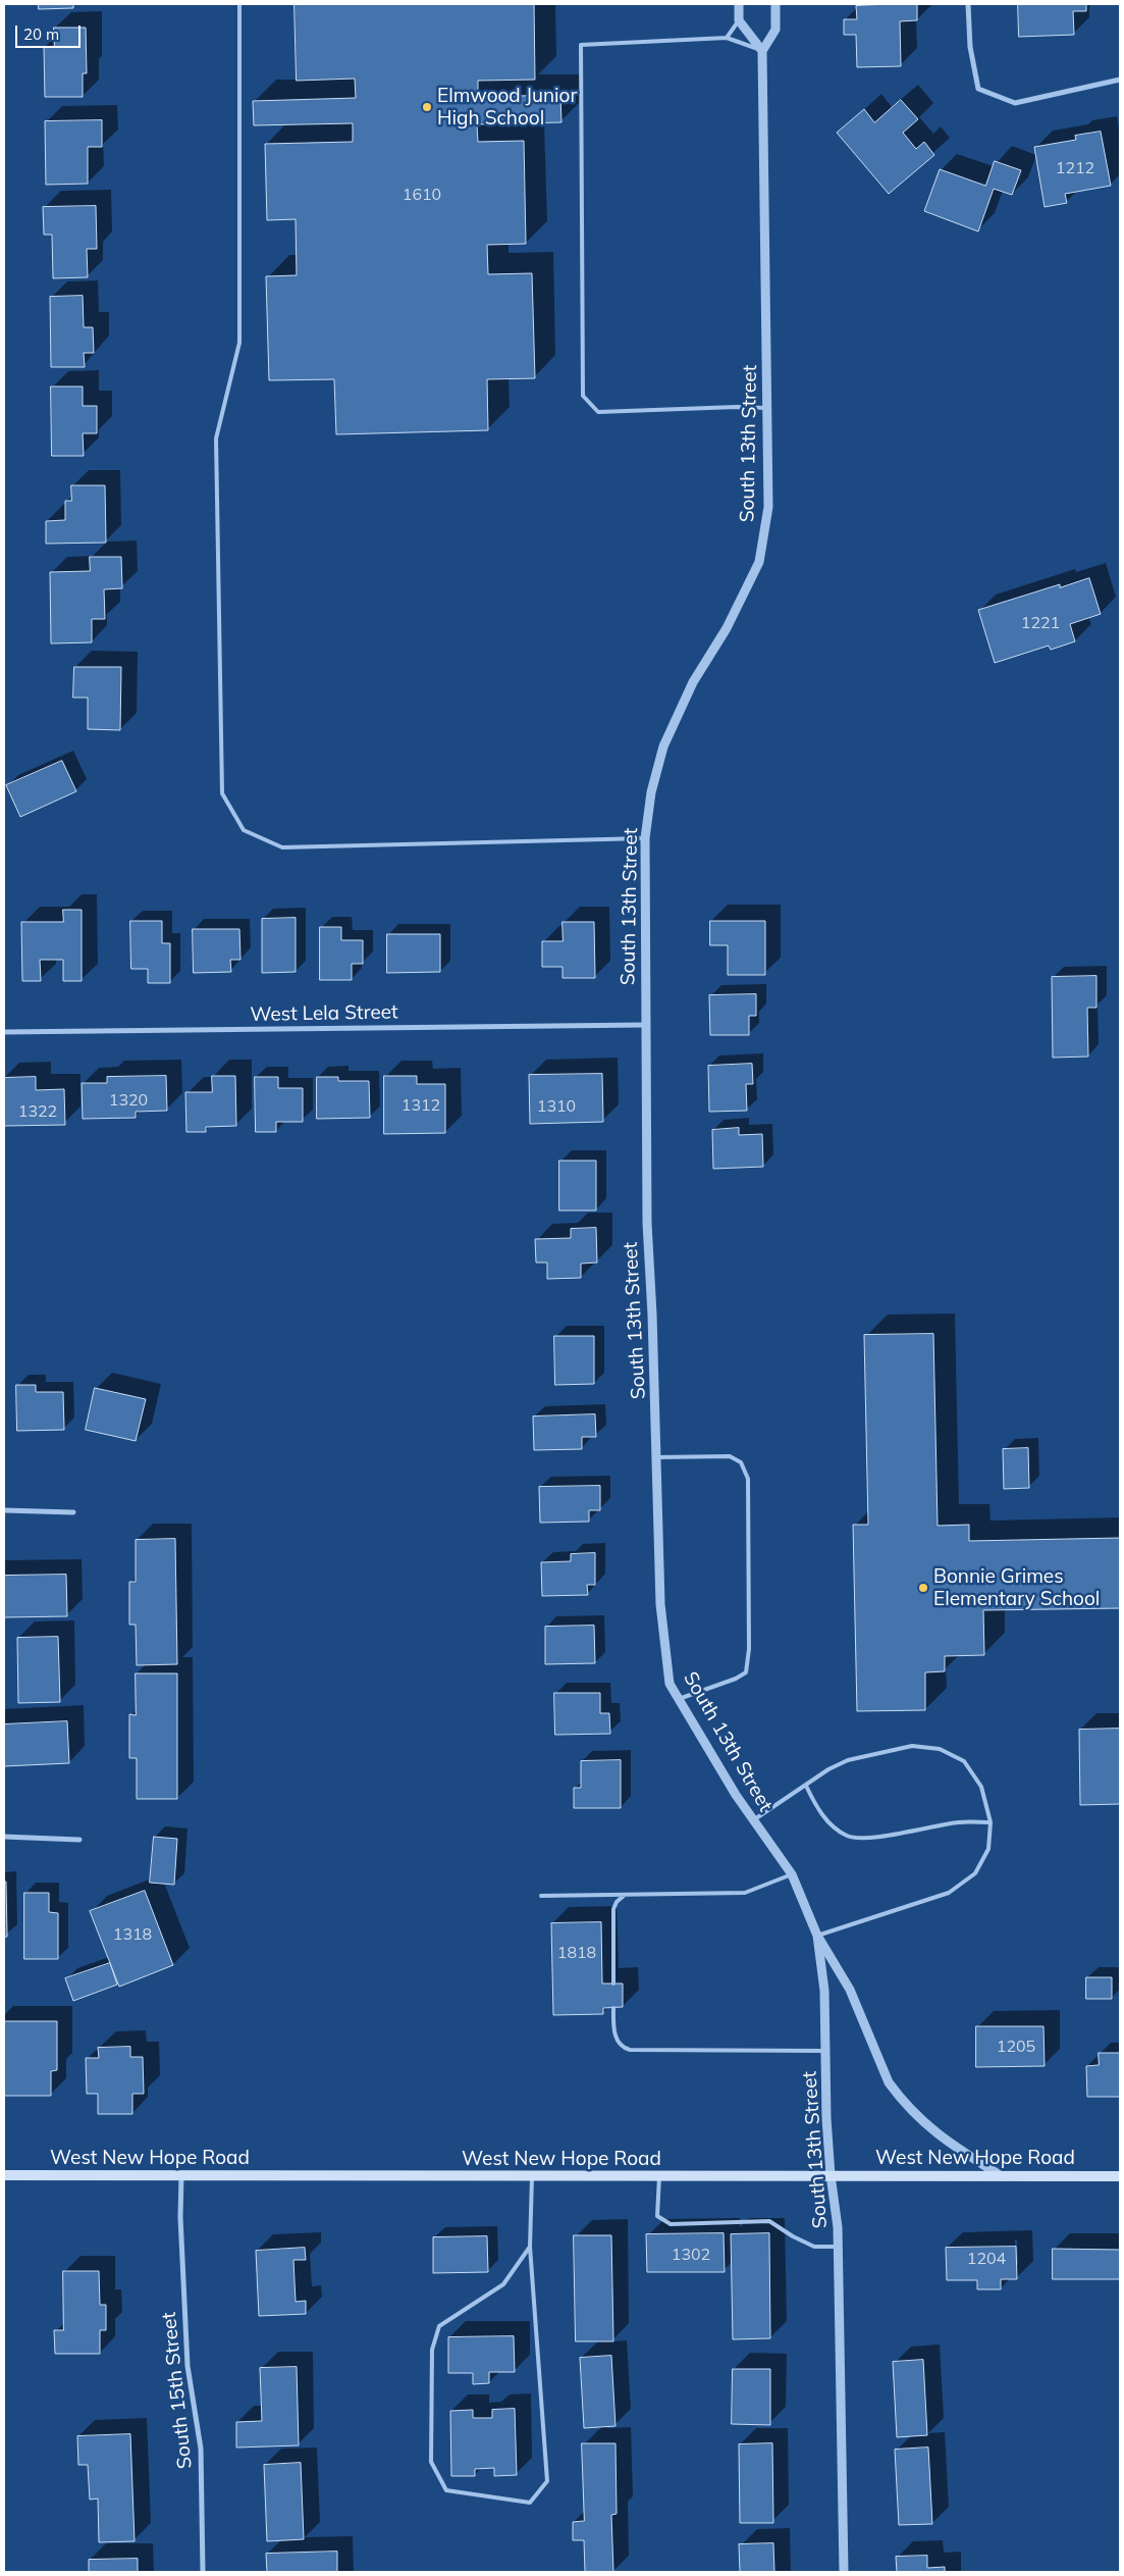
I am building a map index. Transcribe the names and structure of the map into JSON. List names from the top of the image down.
{
  "streets": {
    "main road": ["West New Hope Road"],
    "street": ["South 13th Street", "West Lela Street", "South 15th Street"]
  },
  "crossings": [
    ["South 13th Street", "West Lela Street"],
    ["South 13th Street", "West New Hope Road"],
    ["West New Hope Road", "South 15th Street"]
  ],
  "places": ["Elmwood Junior High School", "Bonnie Grimes Elementary School"],
  "house_numbers": [
    "1212",
    "1610",
    "1221",
    "1320",
    "1312",
    "1310",
    "1322",
    "1318",
    "1818",
    "1205",
    "1302",
    "1204"
  ],
  "scale_bar": "20 m"
}
